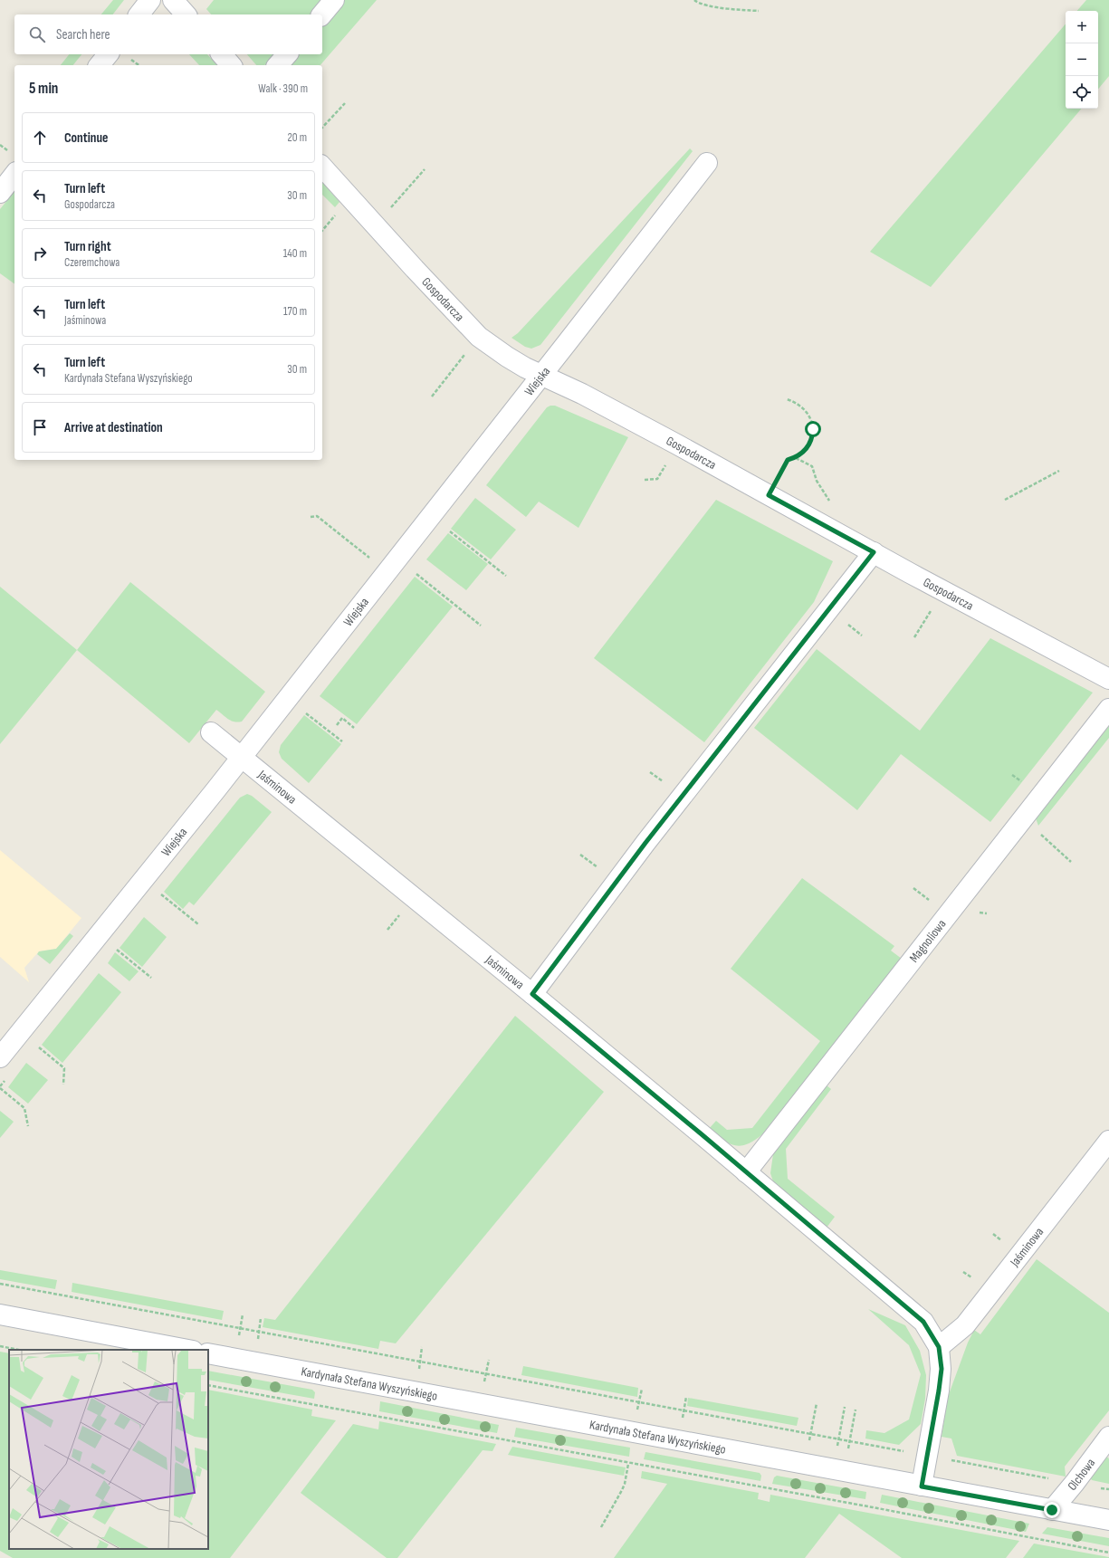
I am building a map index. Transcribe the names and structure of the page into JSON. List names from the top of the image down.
{
  "streets": {
    "street": [
      "Gospodarcza",
      "Wiejska",
      "Jaśminowa",
      "Magnoliowa",
      "Kardynała Stefana Wyszyńskiego",
      "Olchowa"
    ]
  },
  "crossings": [
    ["Gospodarcza", "Wiejska"],
    ["Wiejska", "Jaśminowa"],
    ["Jaśminowa", "Magnoliowa"],
    ["Jaśminowa", "Kardynała Stefana Wyszyńskiego"],
    ["Kardynała Stefana Wyszyńskiego", "Olchowa"]
  ],
  "page": {
    "map_buttons": ["+", "−"],
    "search": "Search here",
    "heading": ["5 min", "Walk · 390 m"],
    "list": [
      ["Continue", "20 m"],
      ["Turn left", "Gospodarcza", "30 m"],
      ["Turn right", "Czeremchowa", "140 m"],
      ["Turn left", "Jaśminowa", "170 m"],
      ["Turn left", "Kardynała Stefana Wyszyńskiego", "30 m"],
      "Arrive at destination"
    ]
  }
}
